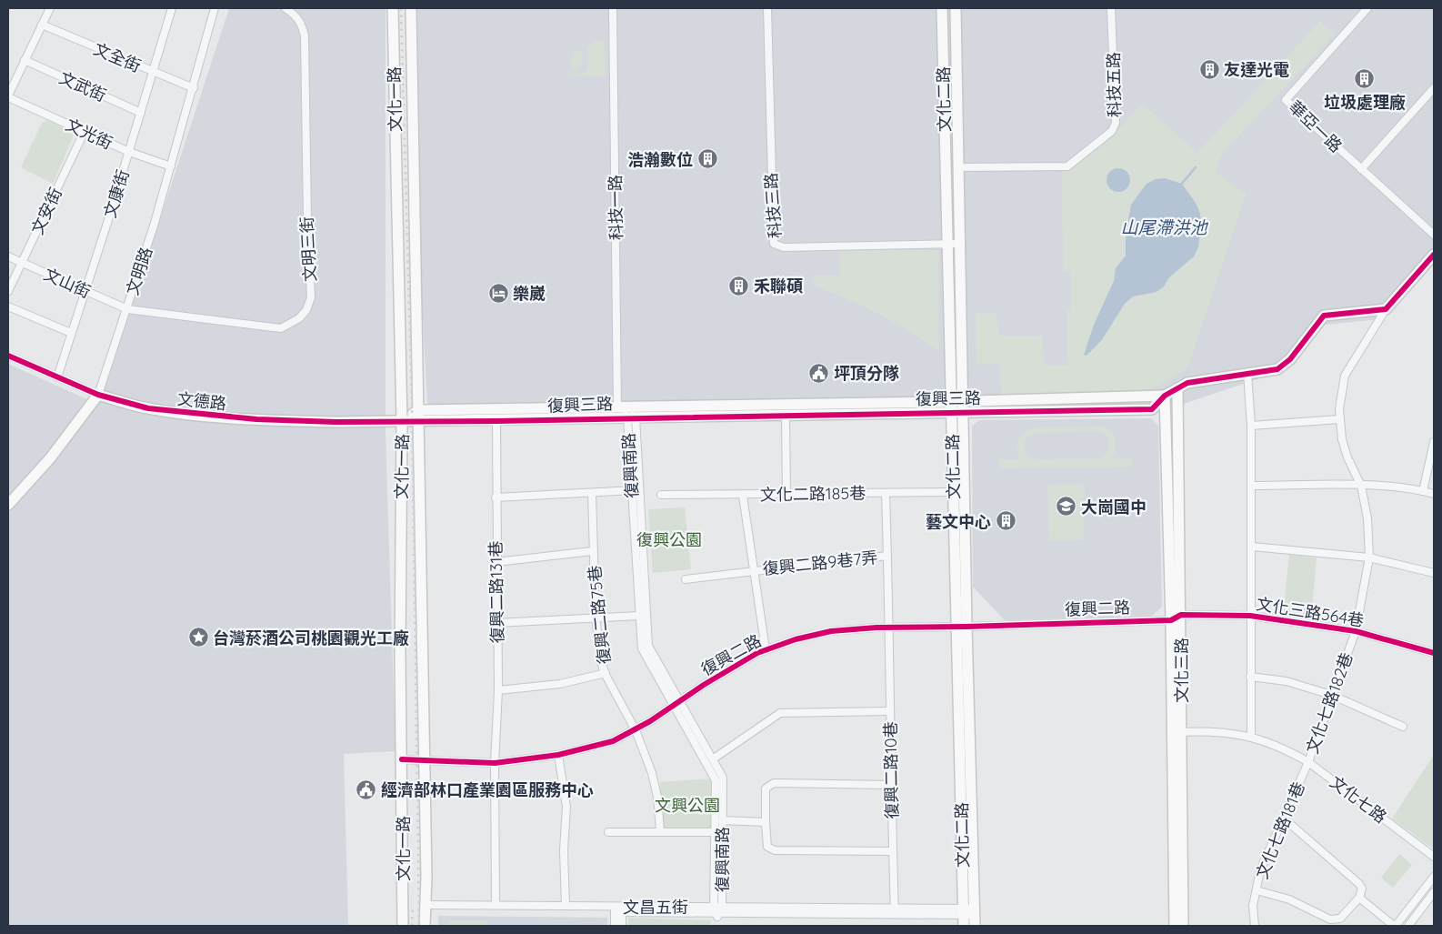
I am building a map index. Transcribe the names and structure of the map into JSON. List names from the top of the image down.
{
  "streets": {
    "street": [
      "文全街",
      "科技五路",
      "文武街",
      "文化一路",
      "文化二路",
      "華亞一路",
      "文光街",
      "文康街",
      "科技三路",
      "科技一路",
      "文安街",
      "文明三街",
      "文明路",
      "文山街",
      "復興三路",
      "文德路",
      "復興南路",
      "文化二路185巷",
      "復興二路9巷7弄",
      "復興二路131巷",
      "復興二路",
      "文化三路564巷",
      "復興二路75巷",
      "文化三路",
      "文化七路182巷",
      "復興二路10巷",
      "文化七路",
      "文化七路181巷",
      "文昌五街"
    ]
  },
  "crossings": [
    ["文全街", "文康街"],
    ["文全街", "文明路"],
    ["科技五路", "文化二路"],
    ["文武街", "文康街"],
    ["文化一路", "復興三路"],
    ["文化一路", "文德路"],
    ["文化一路", "復興二路"],
    ["文化一路", "文昌五街"],
    ["文化二路", "科技三路"],
    ["文化二路", "復興三路"],
    ["文化二路", "文化二路185巷"],
    ["文化二路", "復興二路"],
    ["文化二路", "文昌五街"],
    ["文光街", "文康街"],
    ["文光街", "文安街"],
    ["文光街", "文明路"],
    ["文康街", "文山街"],
    ["文康街", "文德路"],
    ["科技一路", "復興三路"],
    ["科技一路", "復興南路"],
    ["文安街", "文山街"],
    ["文明三街", "文明路"],
    ["文明三街", "文山街"],
    ["文明路", "文山街"],
    ["文明路", "文德路"],
    ["復興三路", "文德路"],
    ["復興三路", "復興南路"],
    ["復興三路", "復興二路131巷"],
    ["復興三路", "文化三路"],
    ["復興三路", "文化七路182巷"],
    ["復興南路", "復興二路"],
    ["復興南路", "文昌五街"],
    ["文化二路185巷", "復興二路10巷"],
    ["復興二路9巷7弄", "復興二路10巷"],
    ["復興二路131巷", "復興二路"],
    ["復興二路131巷", "文昌五街"],
    ["復興二路", "文化三路564巷"],
    ["復興二路", "復興二路75巷"],
    ["復興二路", "文化三路"],
    ["復興二路", "復興二路10巷"],
    ["文化三路564巷", "文化三路"],
    ["文化三路564巷", "文化七路182巷"],
    ["文化三路", "文化七路"],
    ["文化七路182巷", "文化七路"],
    ["文化七路182巷", "文化七路181巷"],
    ["復興二路10巷", "文昌五街"],
    ["文化七路", "文化七路181巷"]
  ],
  "water": ["山尾滯洪池"],
  "parks": ["復興公園", "文興公園"],
  "places": {
    "building": [
      "友達光電",
      "垃圾處理廠",
      "浩瀚數位",
      "禾聯碩",
      "藝文中心"
    ],
    "hotel": ["樂崴"],
    "public building": ["坪頂分隊", "經濟部林口產業園區服務中心"],
    "school or university": ["大崗國中"],
    "place": ["台灣菸酒公司桃園觀光工廠"]
  }
}
